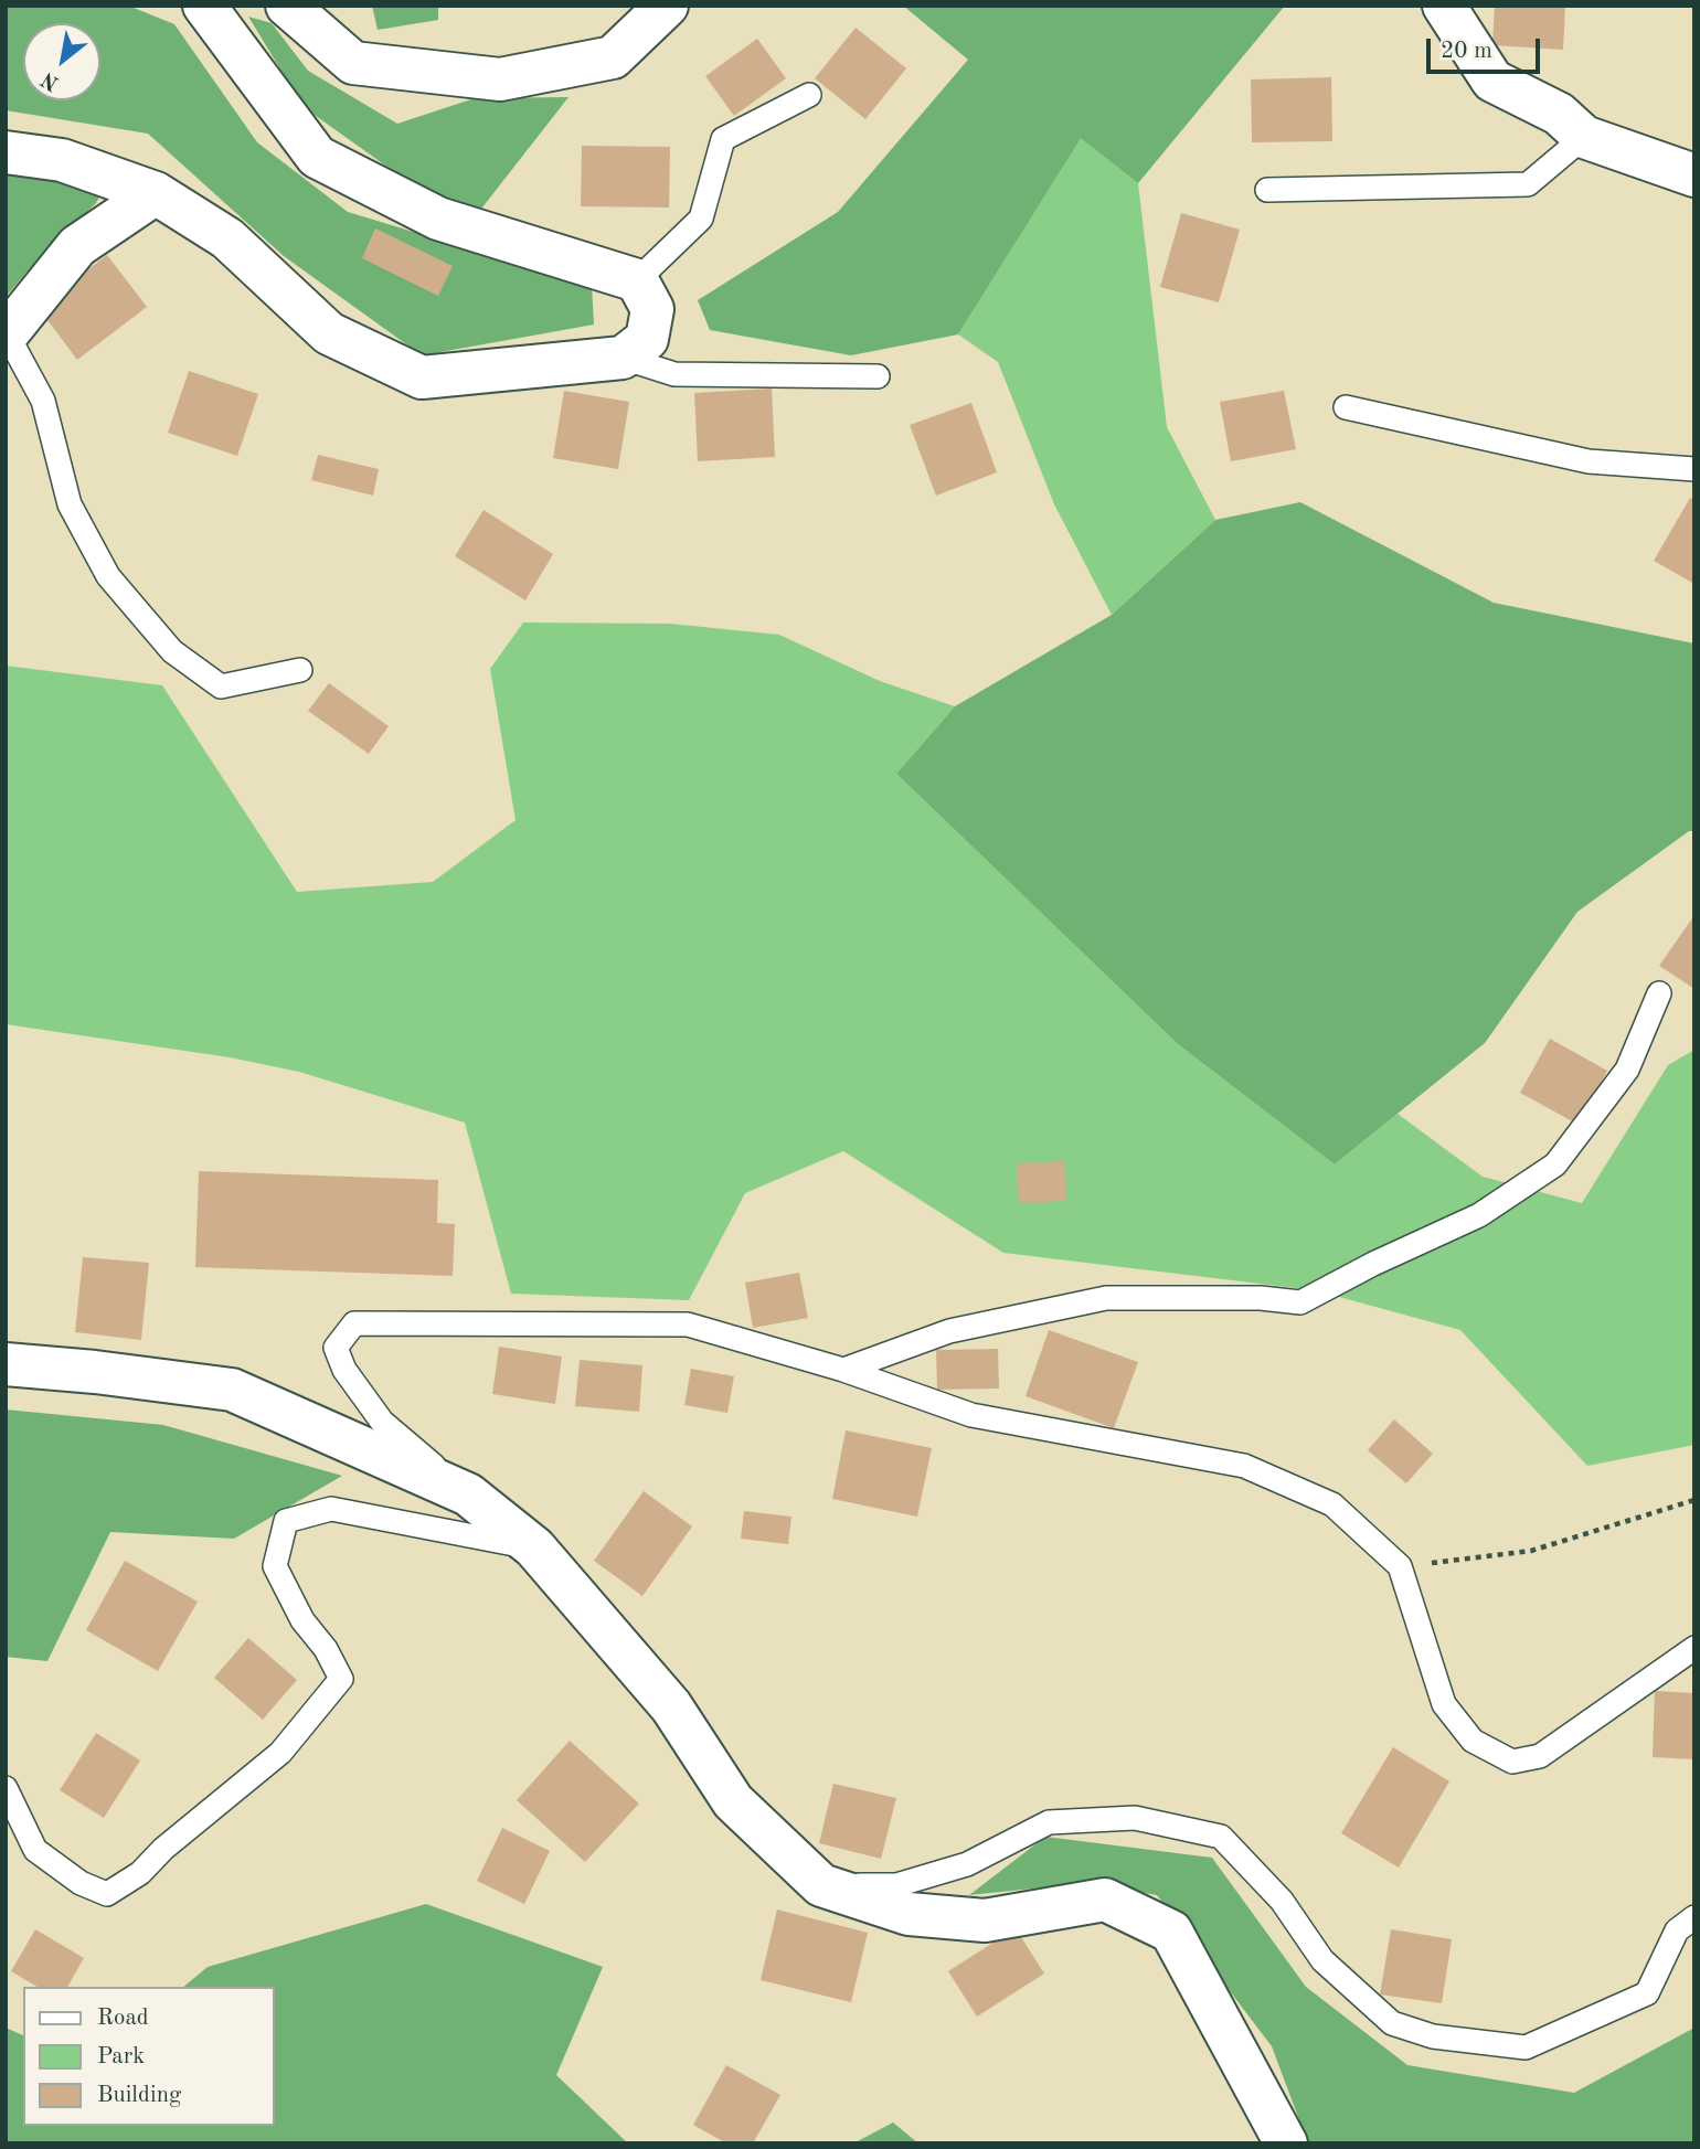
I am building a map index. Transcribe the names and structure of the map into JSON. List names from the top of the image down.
{
  "legend": ["Road", "Park", "Building"],
  "scale_bar": "20 m",
  "north": "bottom left"
}
